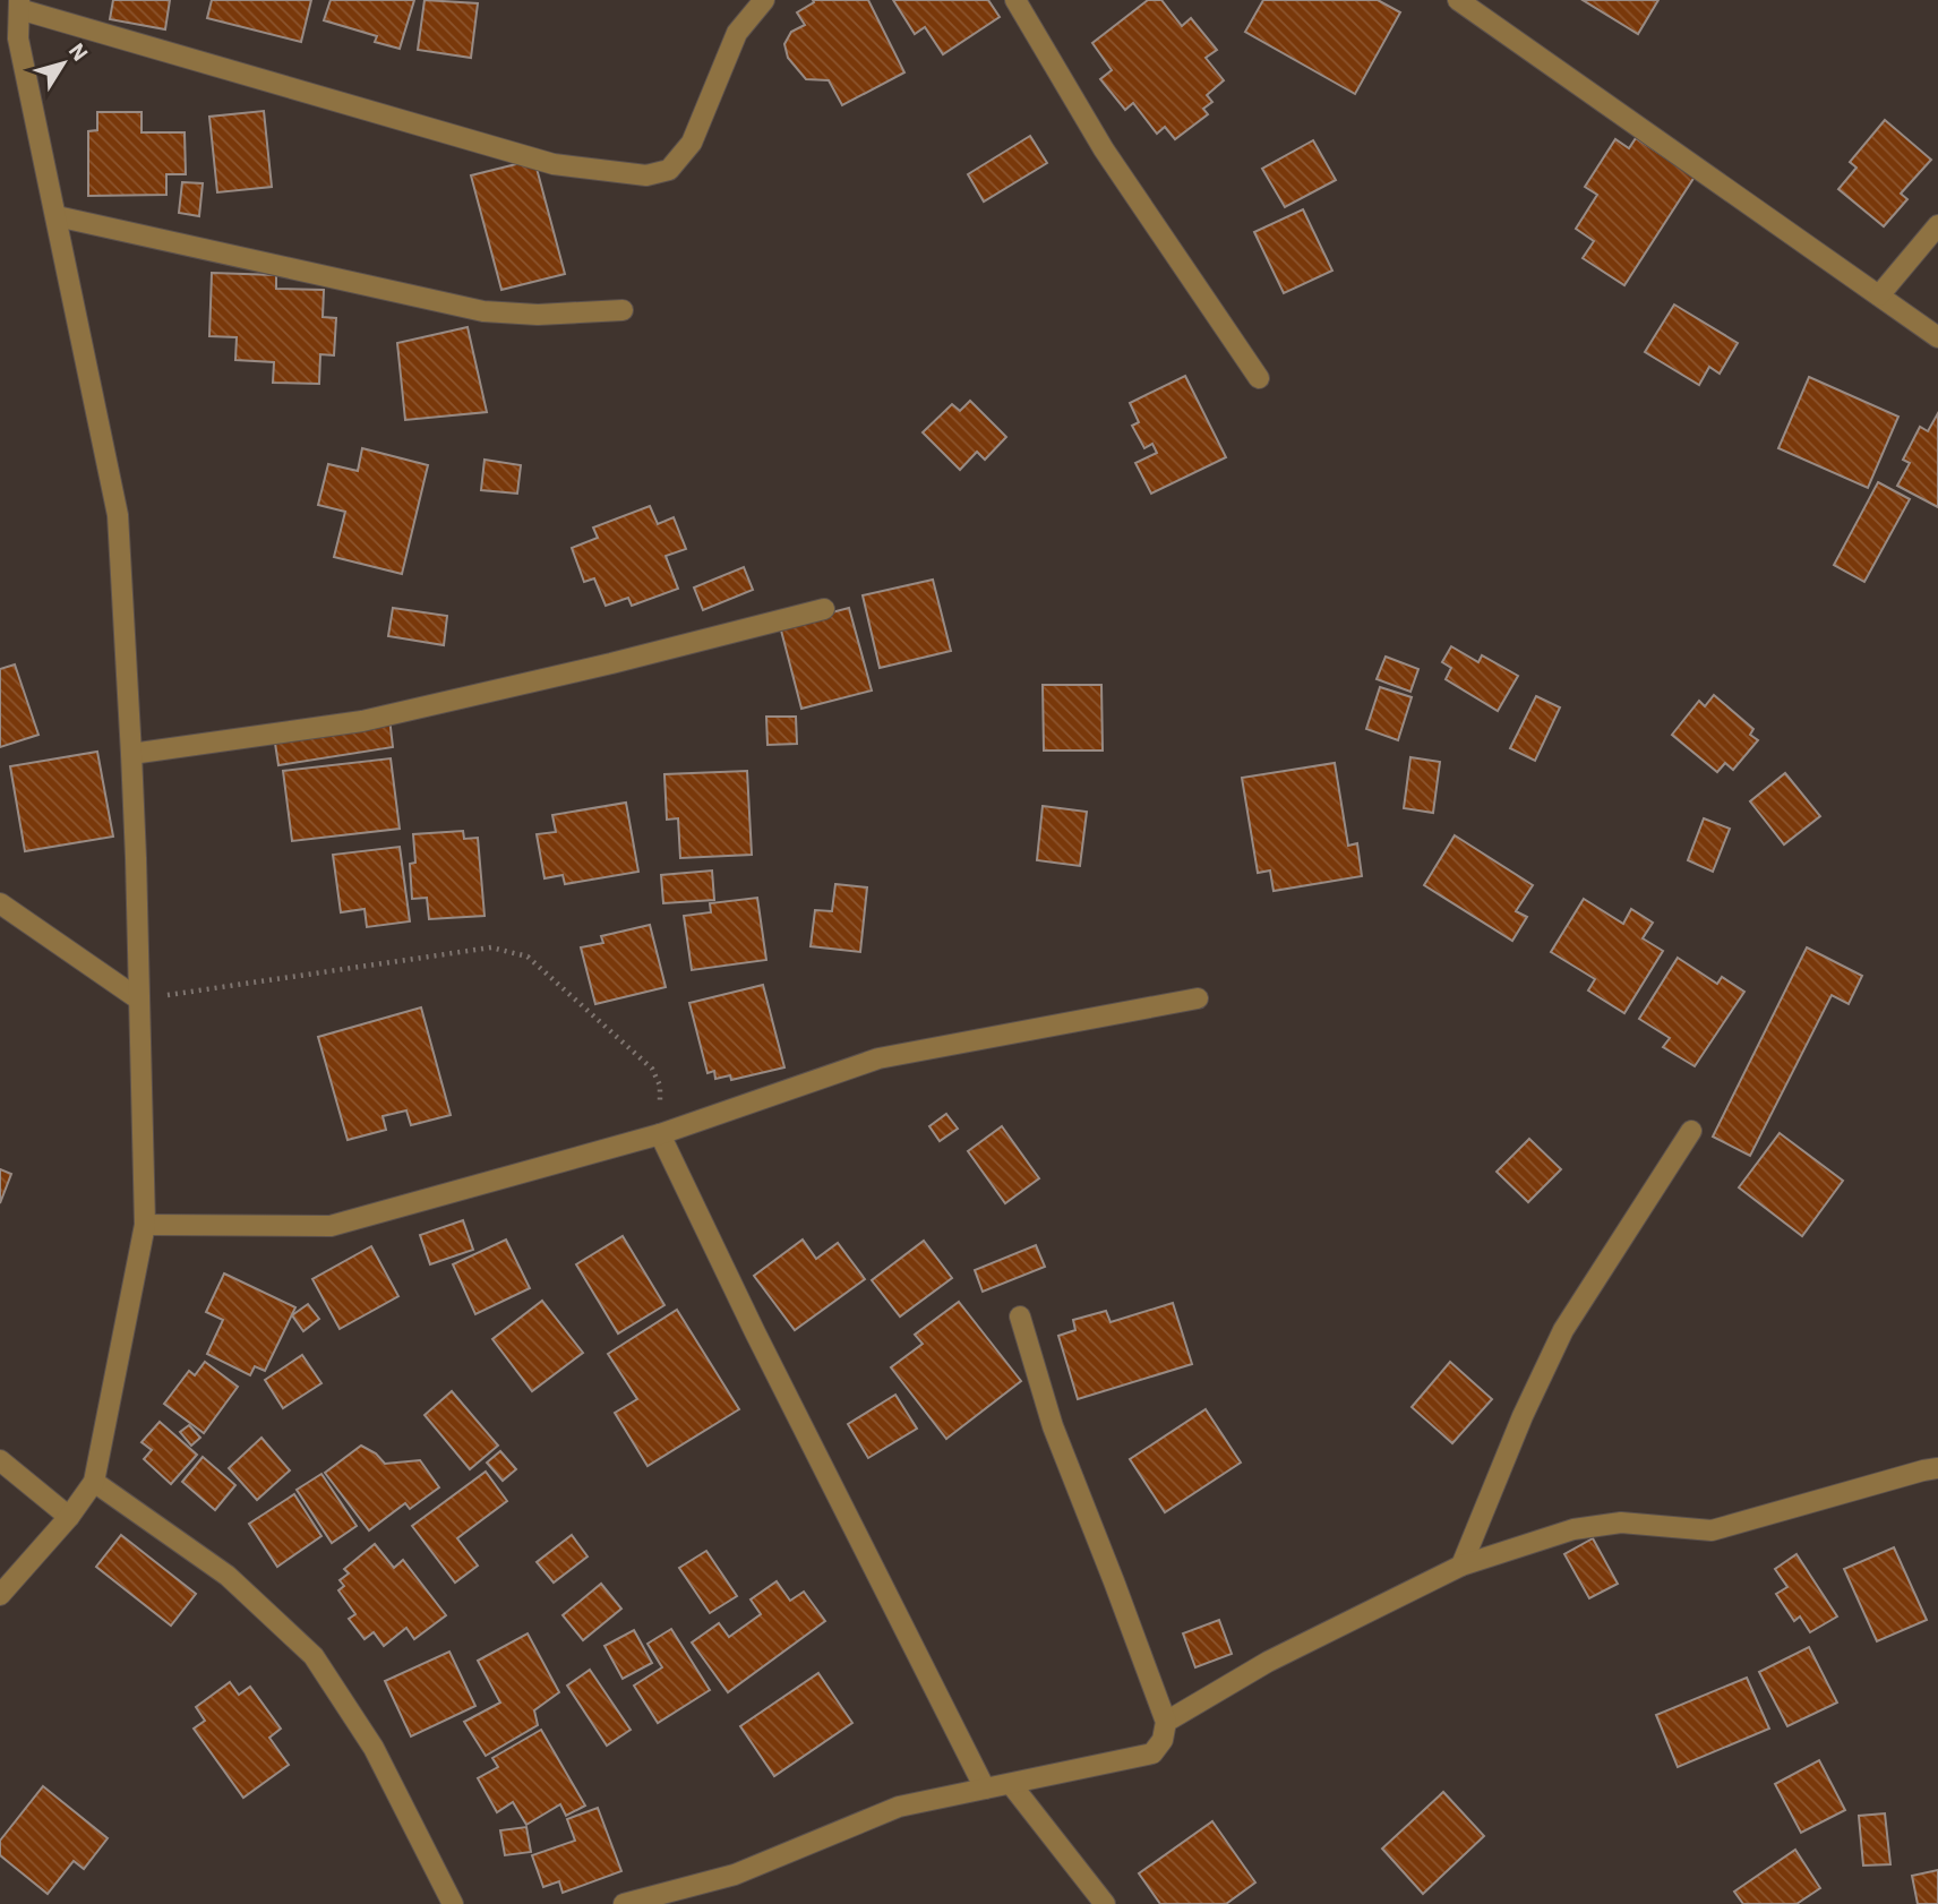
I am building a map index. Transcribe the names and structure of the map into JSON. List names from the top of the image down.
{
  "north": "top right"
}
